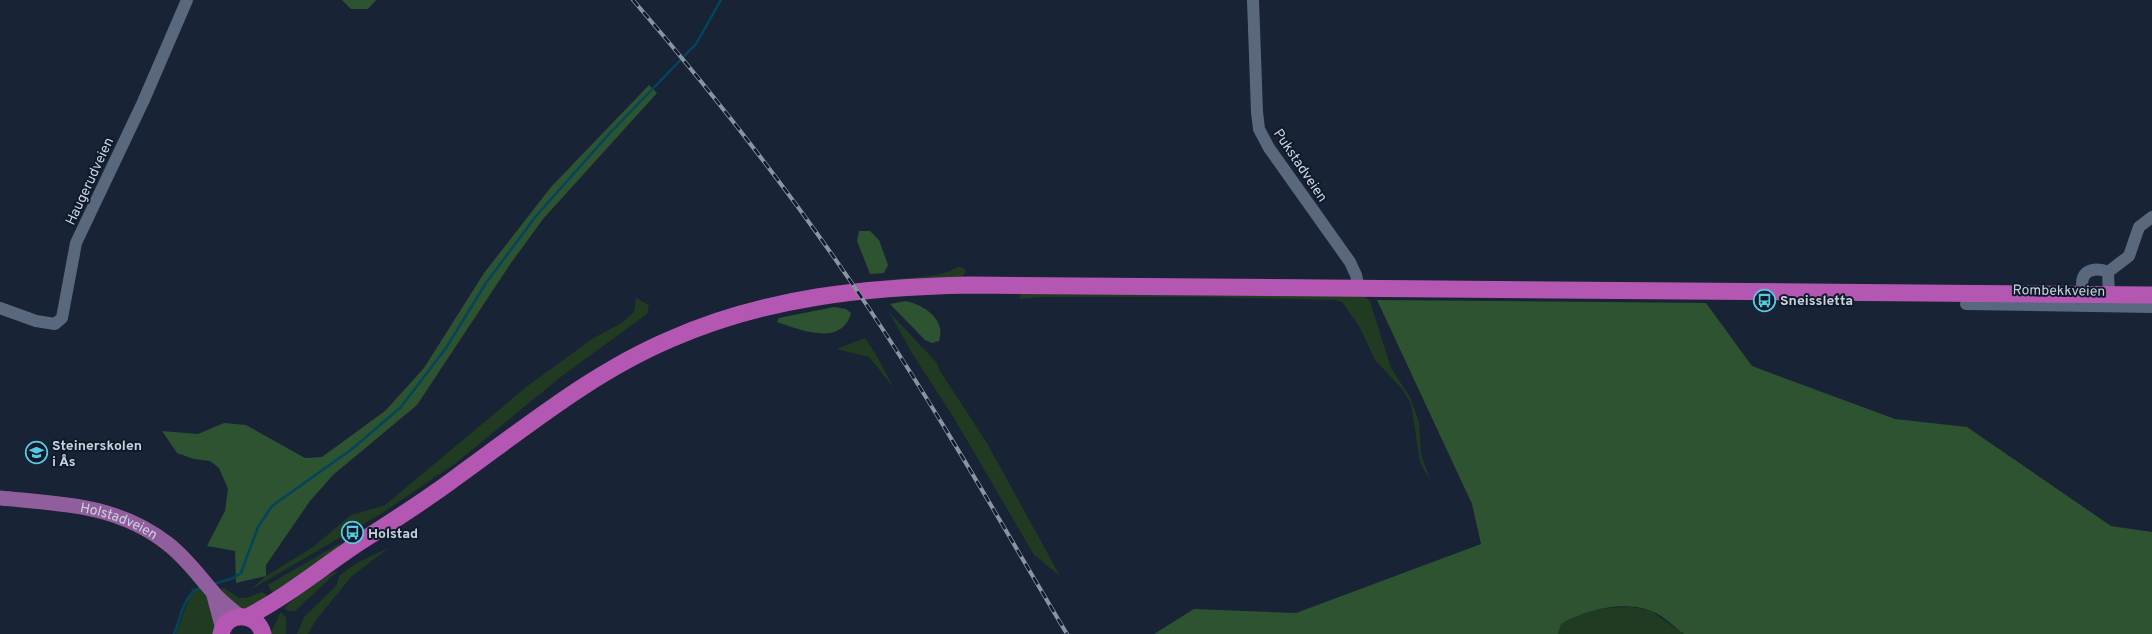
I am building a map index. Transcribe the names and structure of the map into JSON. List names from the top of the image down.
{
  "streets": {
    "main road": ["Holstadveien"],
    "street": ["Pukstadveien", "Haugerudveien", "Rombekkveien"]
  },
  "places": {
    "bus stop": ["Sneissletta", "Holstad"],
    "school or university": ["Steinerskolen i Ås"]
  }
}
